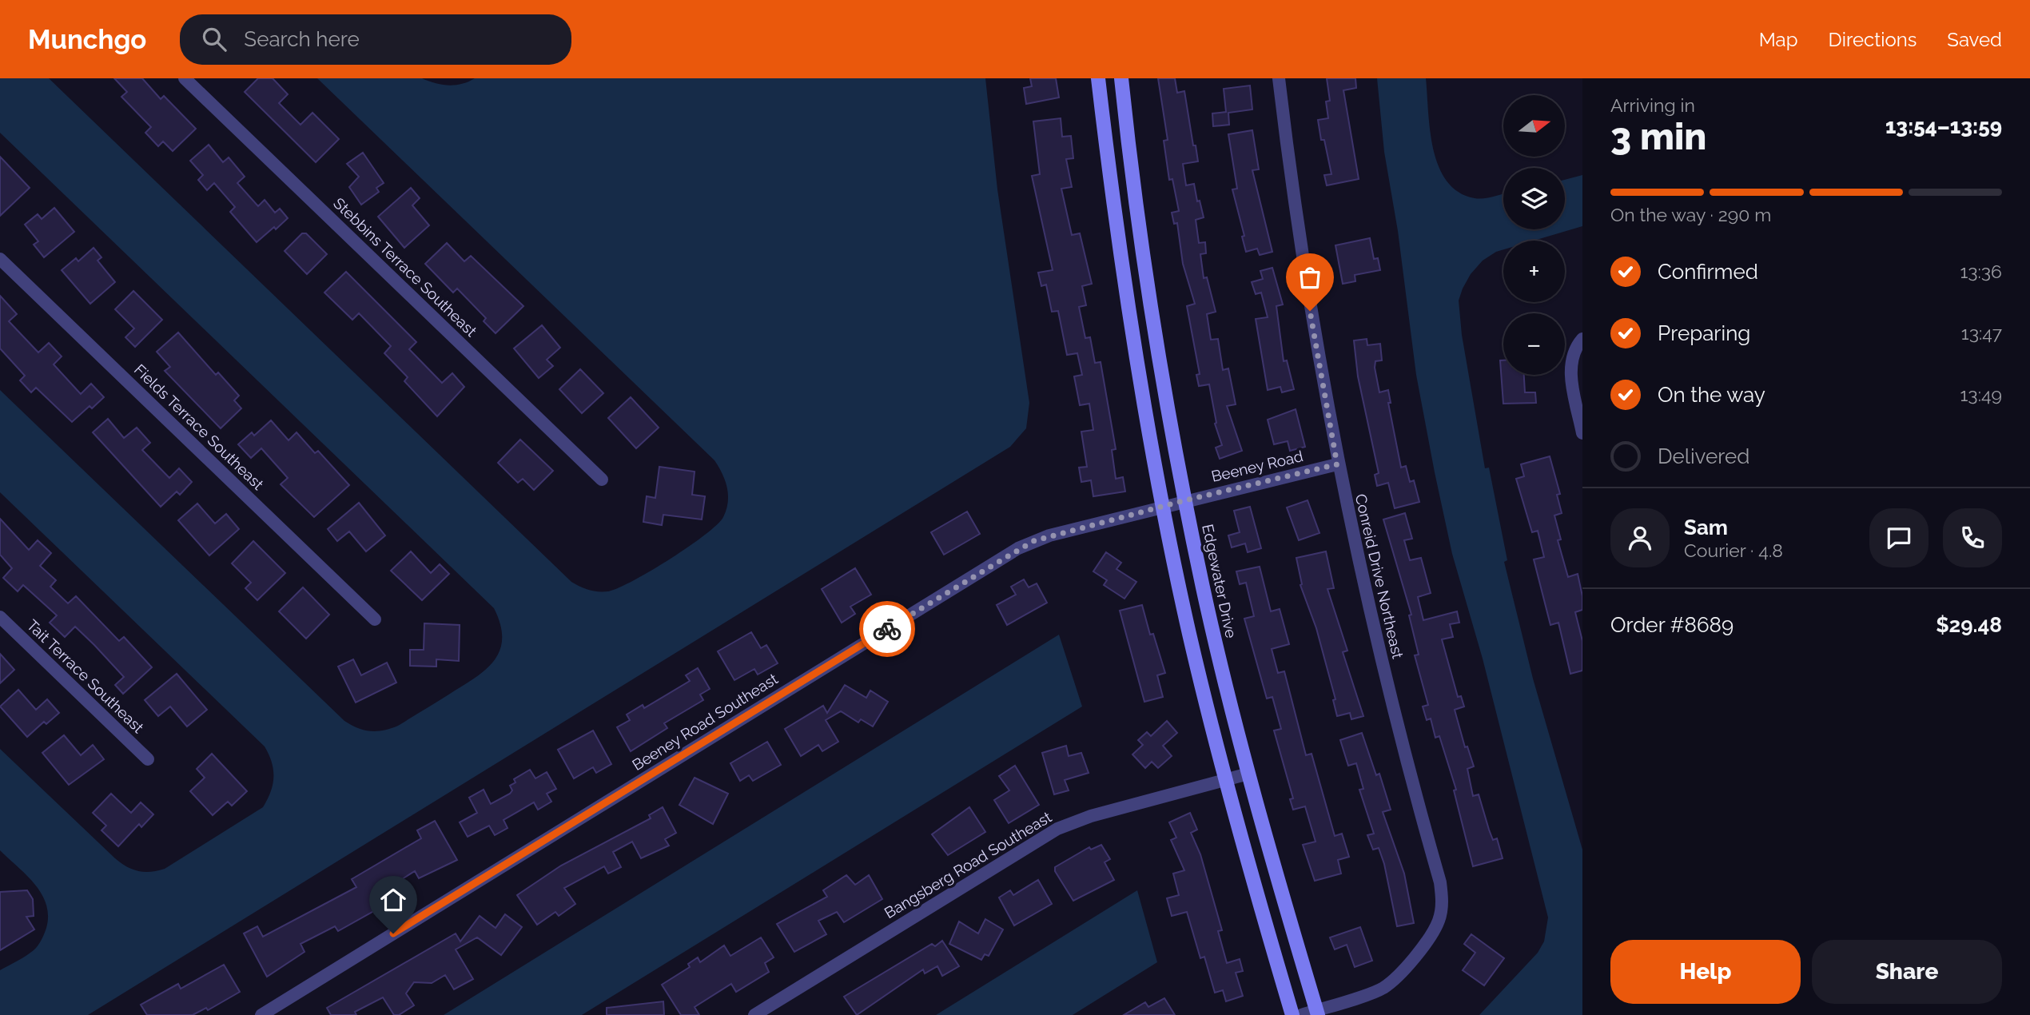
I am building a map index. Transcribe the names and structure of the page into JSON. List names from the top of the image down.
{
  "streets": {
    "street": [
      "Stebbins Terrace Southeast",
      "Fields Terrace Southeast",
      "Beeney Road",
      "Conreid Drive Northeast",
      "Edgewater Drive",
      "Tait Terrace Southeast",
      "Beeney Road Southeast",
      "Bangsberg Road Southeast"
    ]
  },
  "crossings": [
    ["Beeney Road", "Conreid Drive Northeast"],
    ["Beeney Road", "Edgewater Drive"],
    ["Beeney Road", "Beeney Road Southeast"],
    ["Conreid Drive Northeast", "Edgewater Drive"],
    ["Edgewater Drive", "Beeney Road Southeast"],
    ["Edgewater Drive", "Bangsberg Road Southeast"]
  ],
  "north": "right",
  "page": {
    "header": "Munchgo",
    "search": "Search here",
    "nav": ["Map", "Directions", "Saved"],
    "heading": ["3 min", "Arriving in", "13:54–13:59"],
    "panel": [
      "Sam",
      "Courier · 4.8",
      "Order #8689",
      "$29.48"
    ],
    "map_buttons": ["+", "−"],
    "bar": "On the way · 290 m",
    "list": [
      ["Confirmed", "13:36"],
      ["Preparing", "13:47"],
      ["On the way", "13:49"],
      "Delivered"
    ],
    "buttons": ["Help", "Share"]
  }
}
